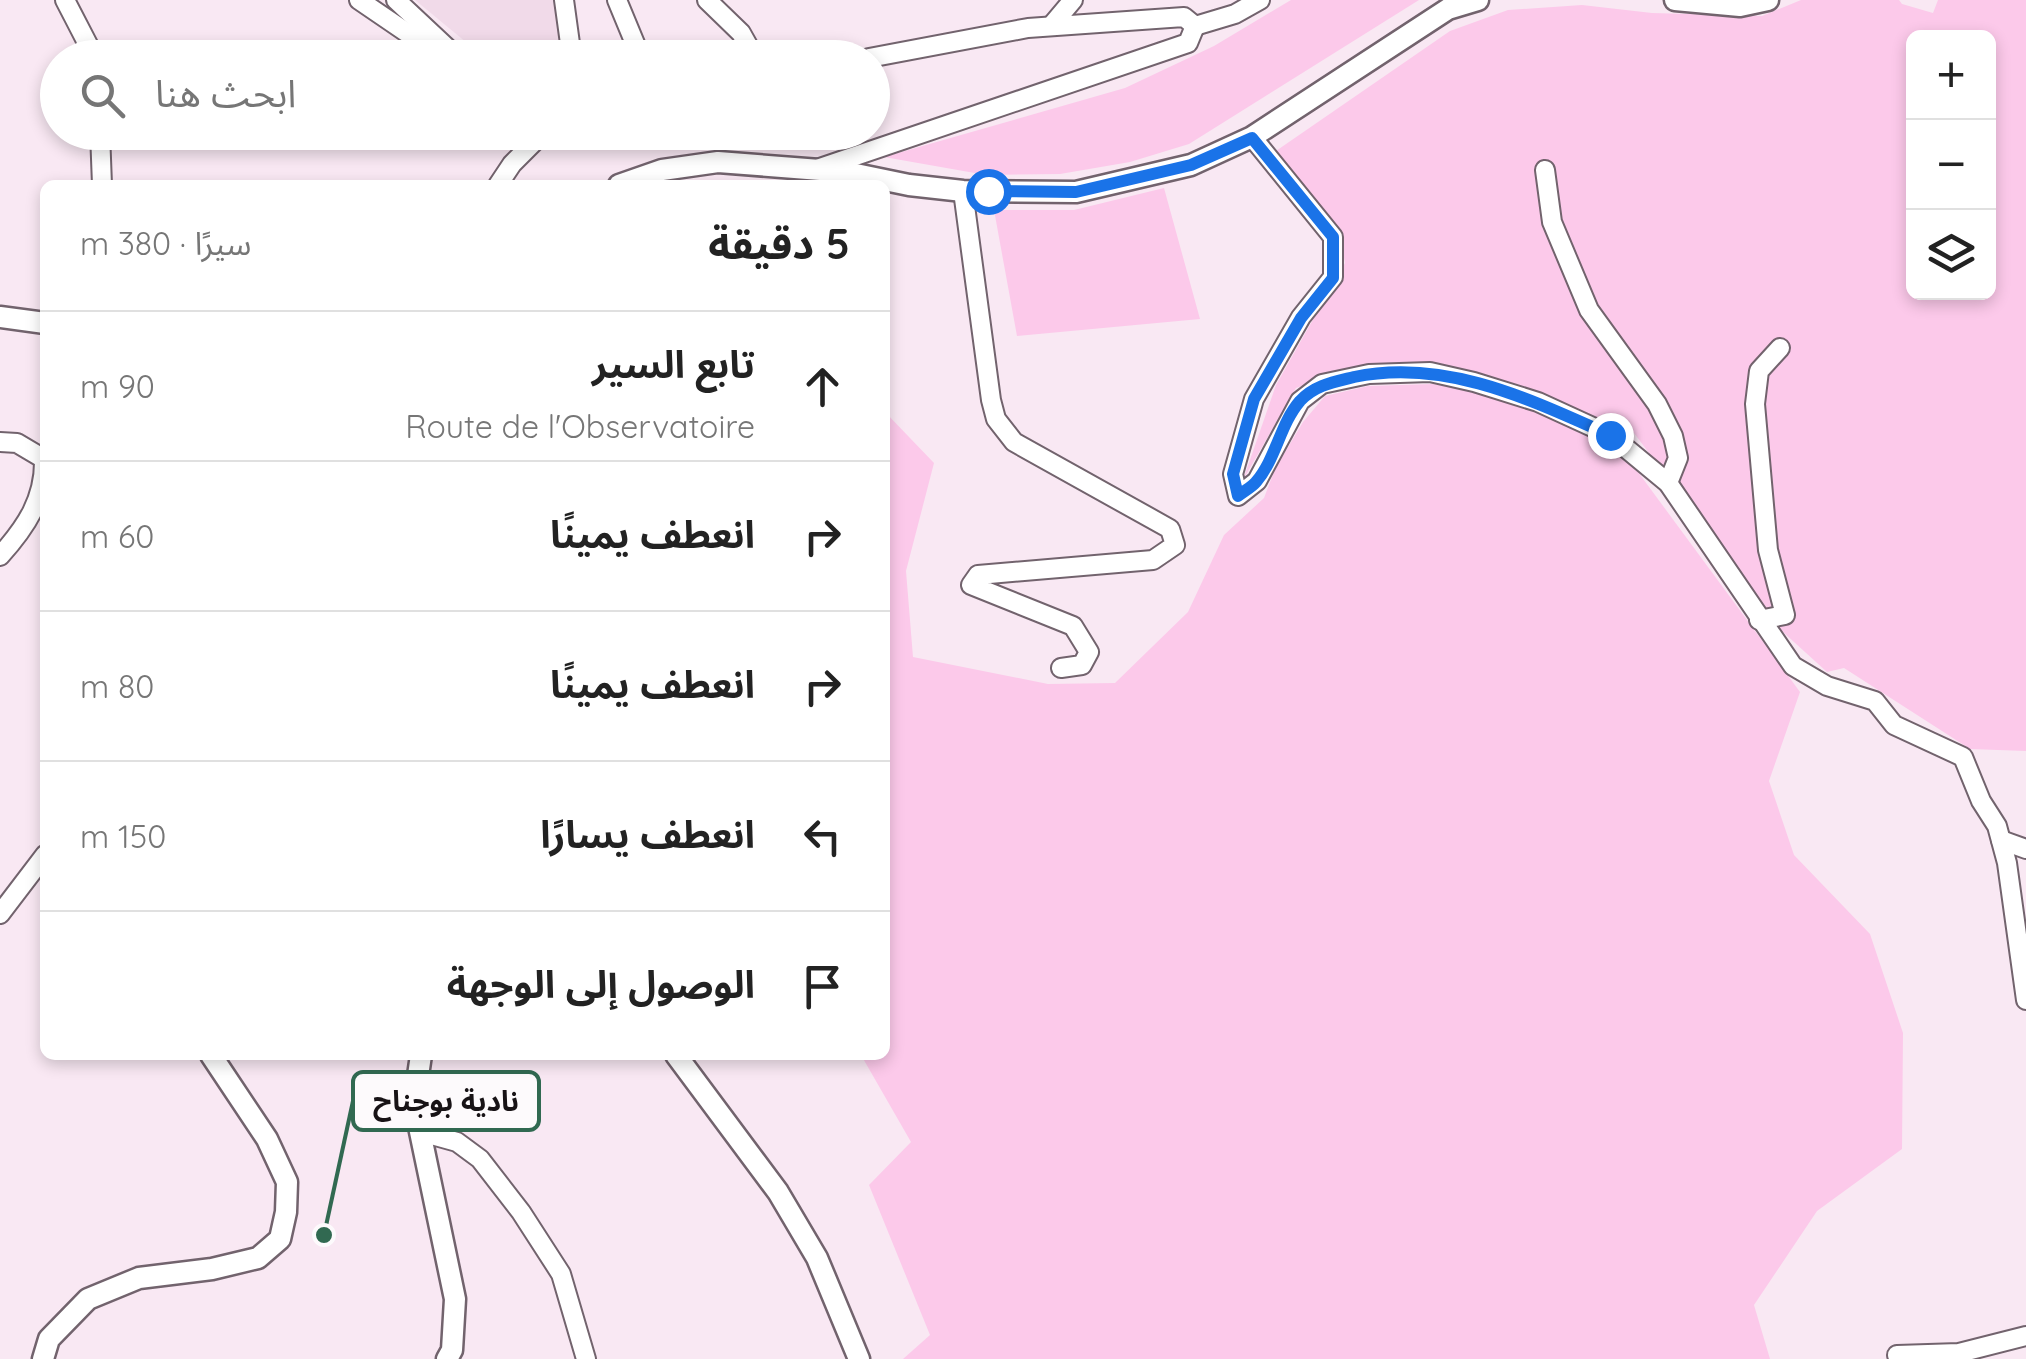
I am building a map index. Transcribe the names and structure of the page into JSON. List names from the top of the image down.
{
  "places": ["نادية بوجناح"],
  "page": {
    "map_buttons": ["+", "−"],
    "search": "ابحث هنا",
    "heading": ["5 دقيقة", "سيرًا · 380 m"],
    "list": [
      ["تابع السير", "Route de l'Observatoire", "90 m"],
      ["انعطف يمينًا", "60 m"],
      ["انعطف يمينًا", "80 m"],
      ["انعطف يسارًا", "150 m"],
      "الوصول إلى الوجهة"
    ]
  }
}
